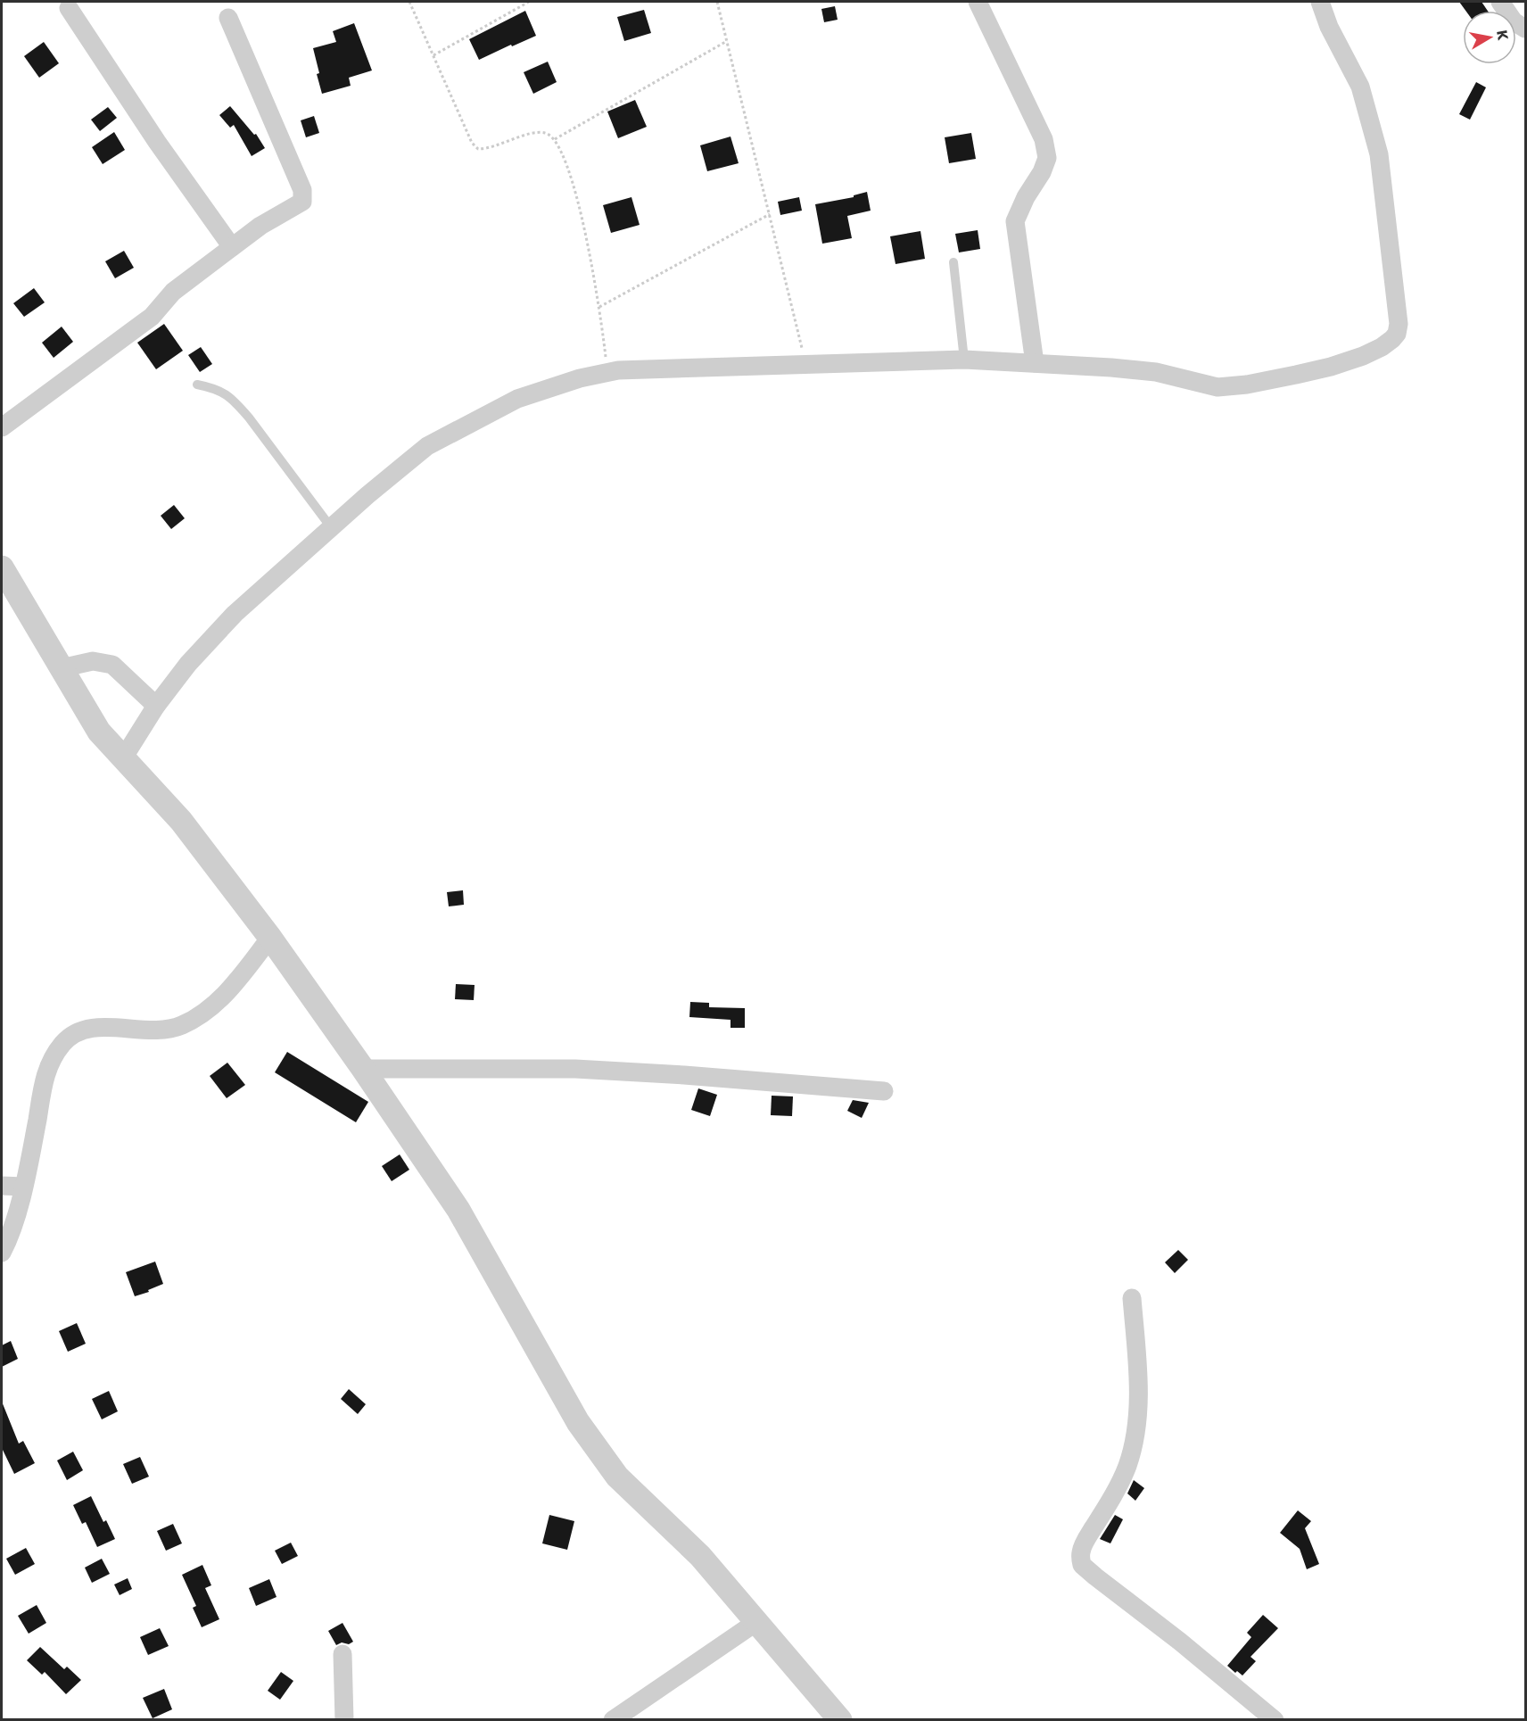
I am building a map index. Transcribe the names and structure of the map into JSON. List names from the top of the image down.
{
  "north": "right"
}
